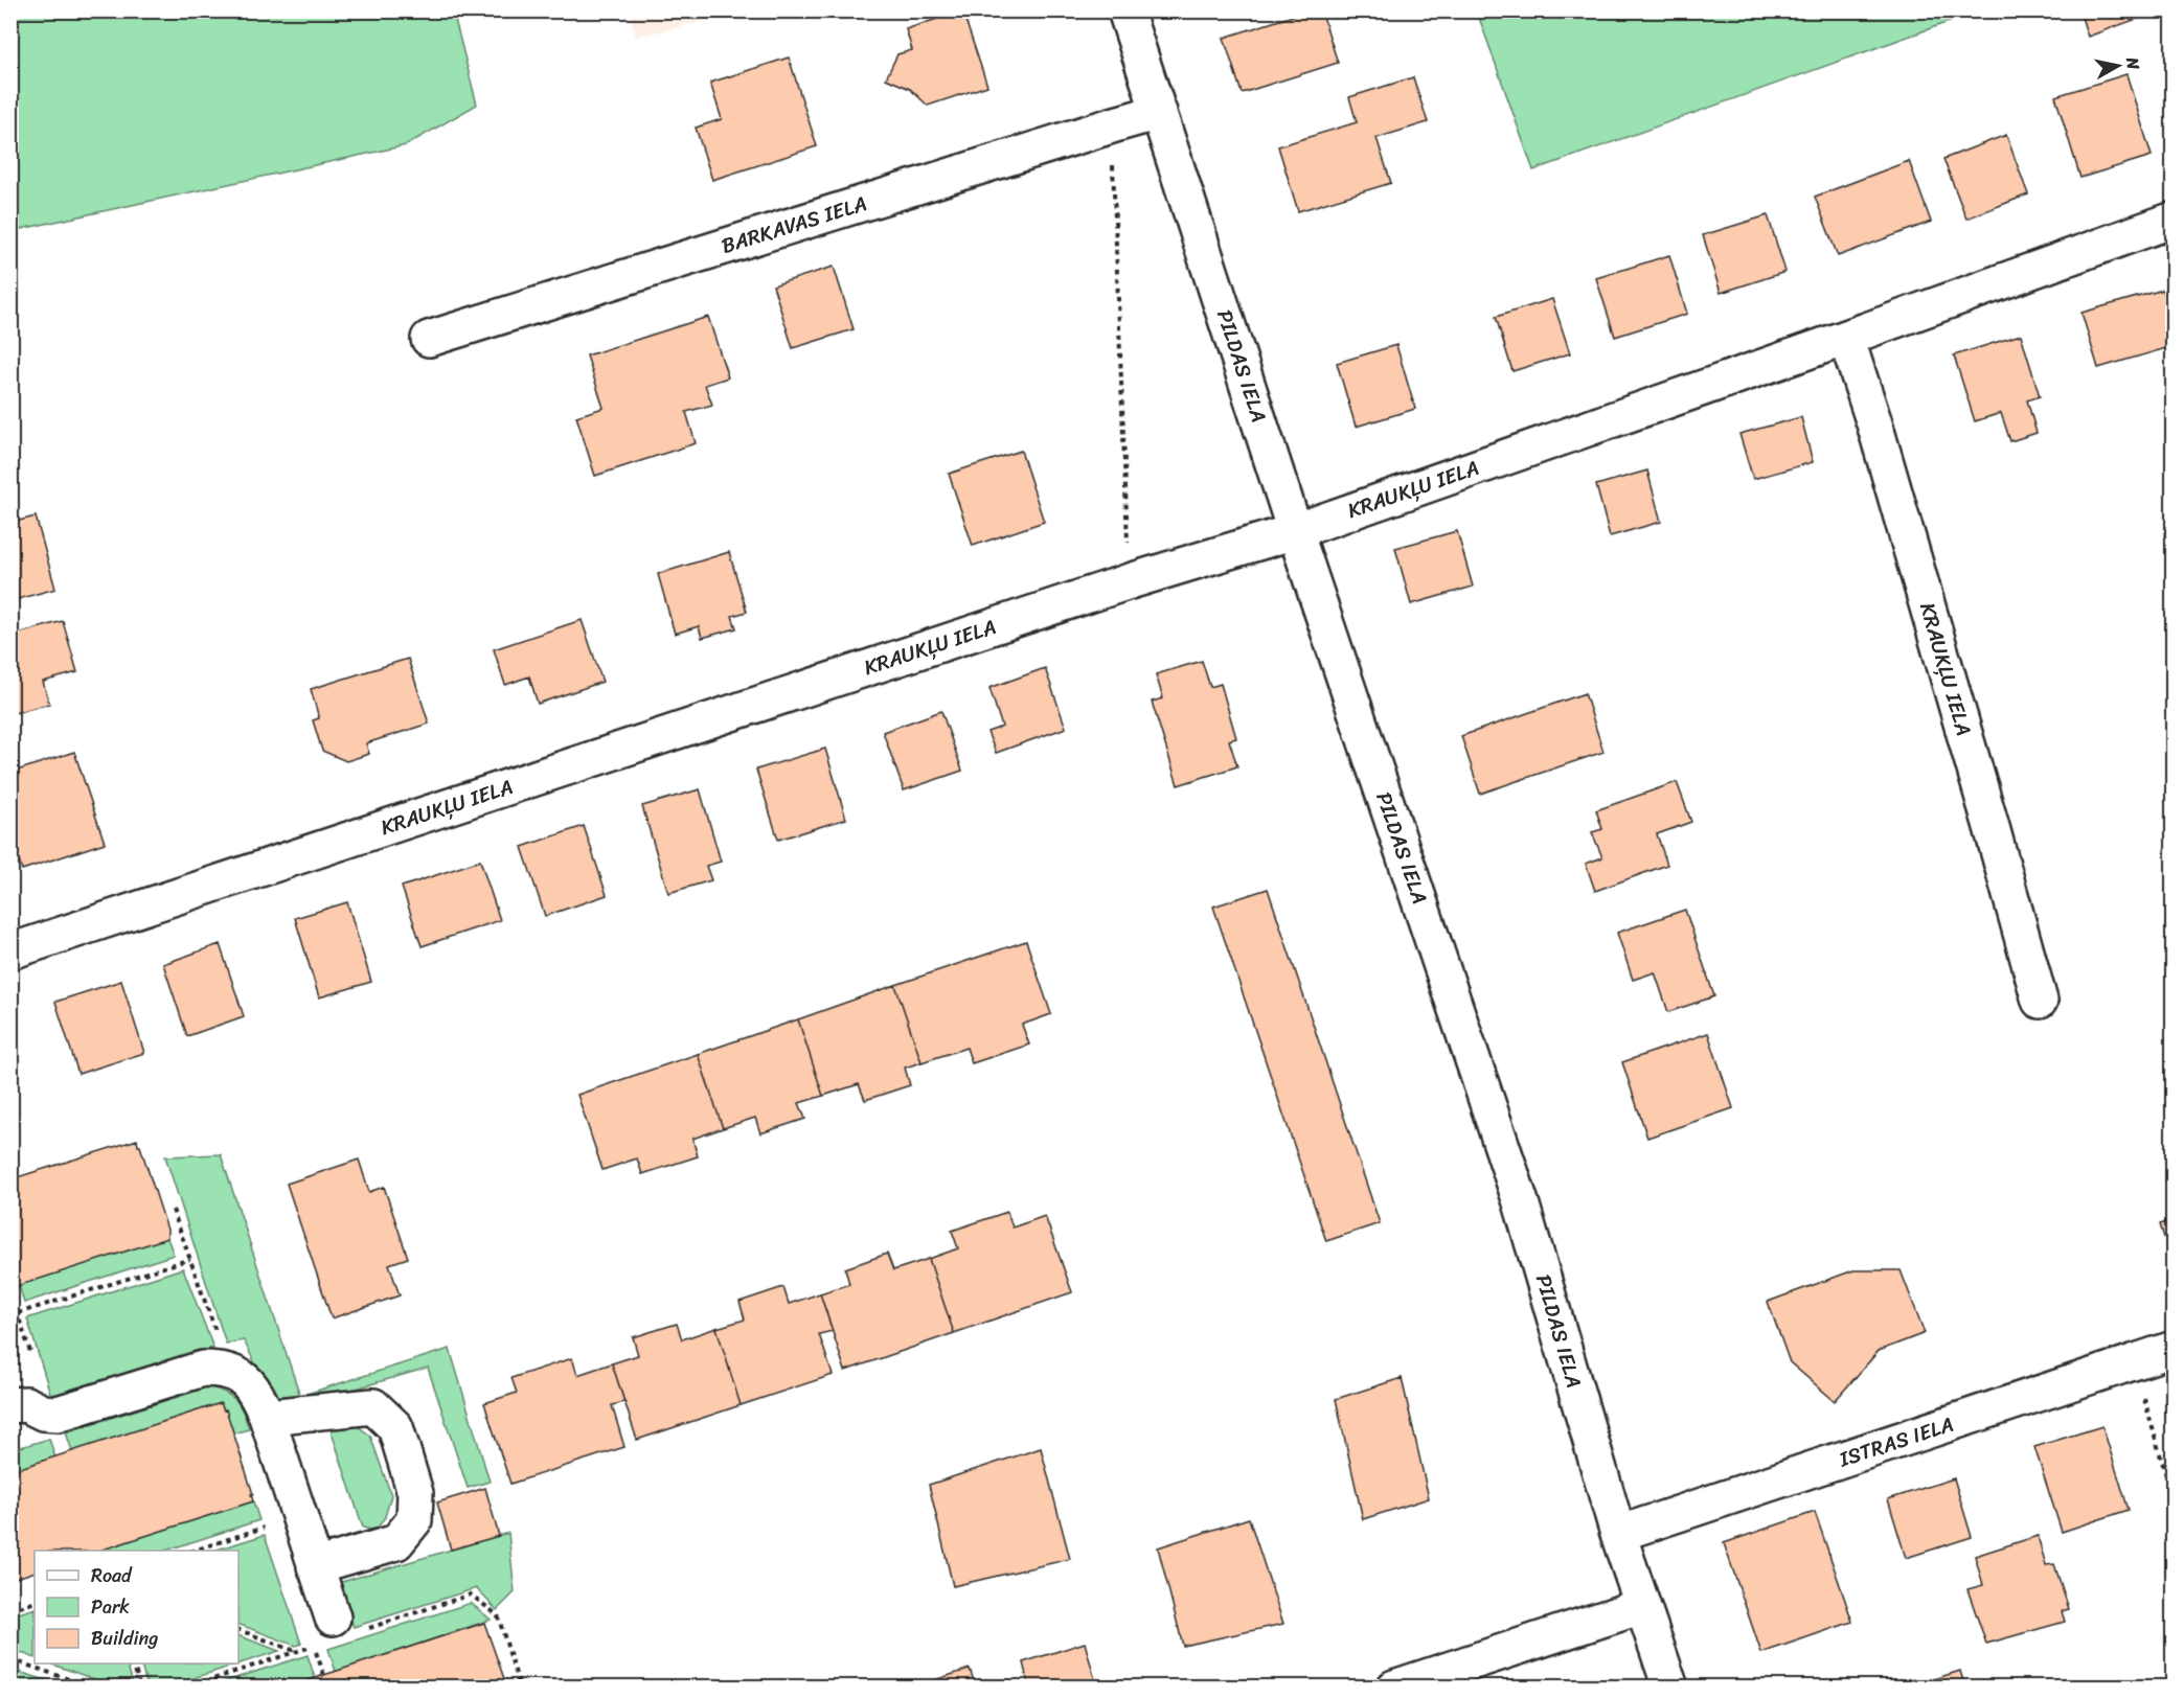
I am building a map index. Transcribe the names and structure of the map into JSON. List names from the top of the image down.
{
  "streets": {
    "street": [
      "BARKAVAS IELA",
      "PILDAS IELA",
      "KRAUKĻU IELA",
      "ISTRAS IELA"
    ]
  },
  "crossings": [
    ["BARKAVAS IELA", "PILDAS IELA"],
    ["PILDAS IELA", "KRAUKĻU IELA"],
    ["PILDAS IELA", "ISTRAS IELA"]
  ],
  "legend": ["Road", "Park", "Building"],
  "north": "right"
}
